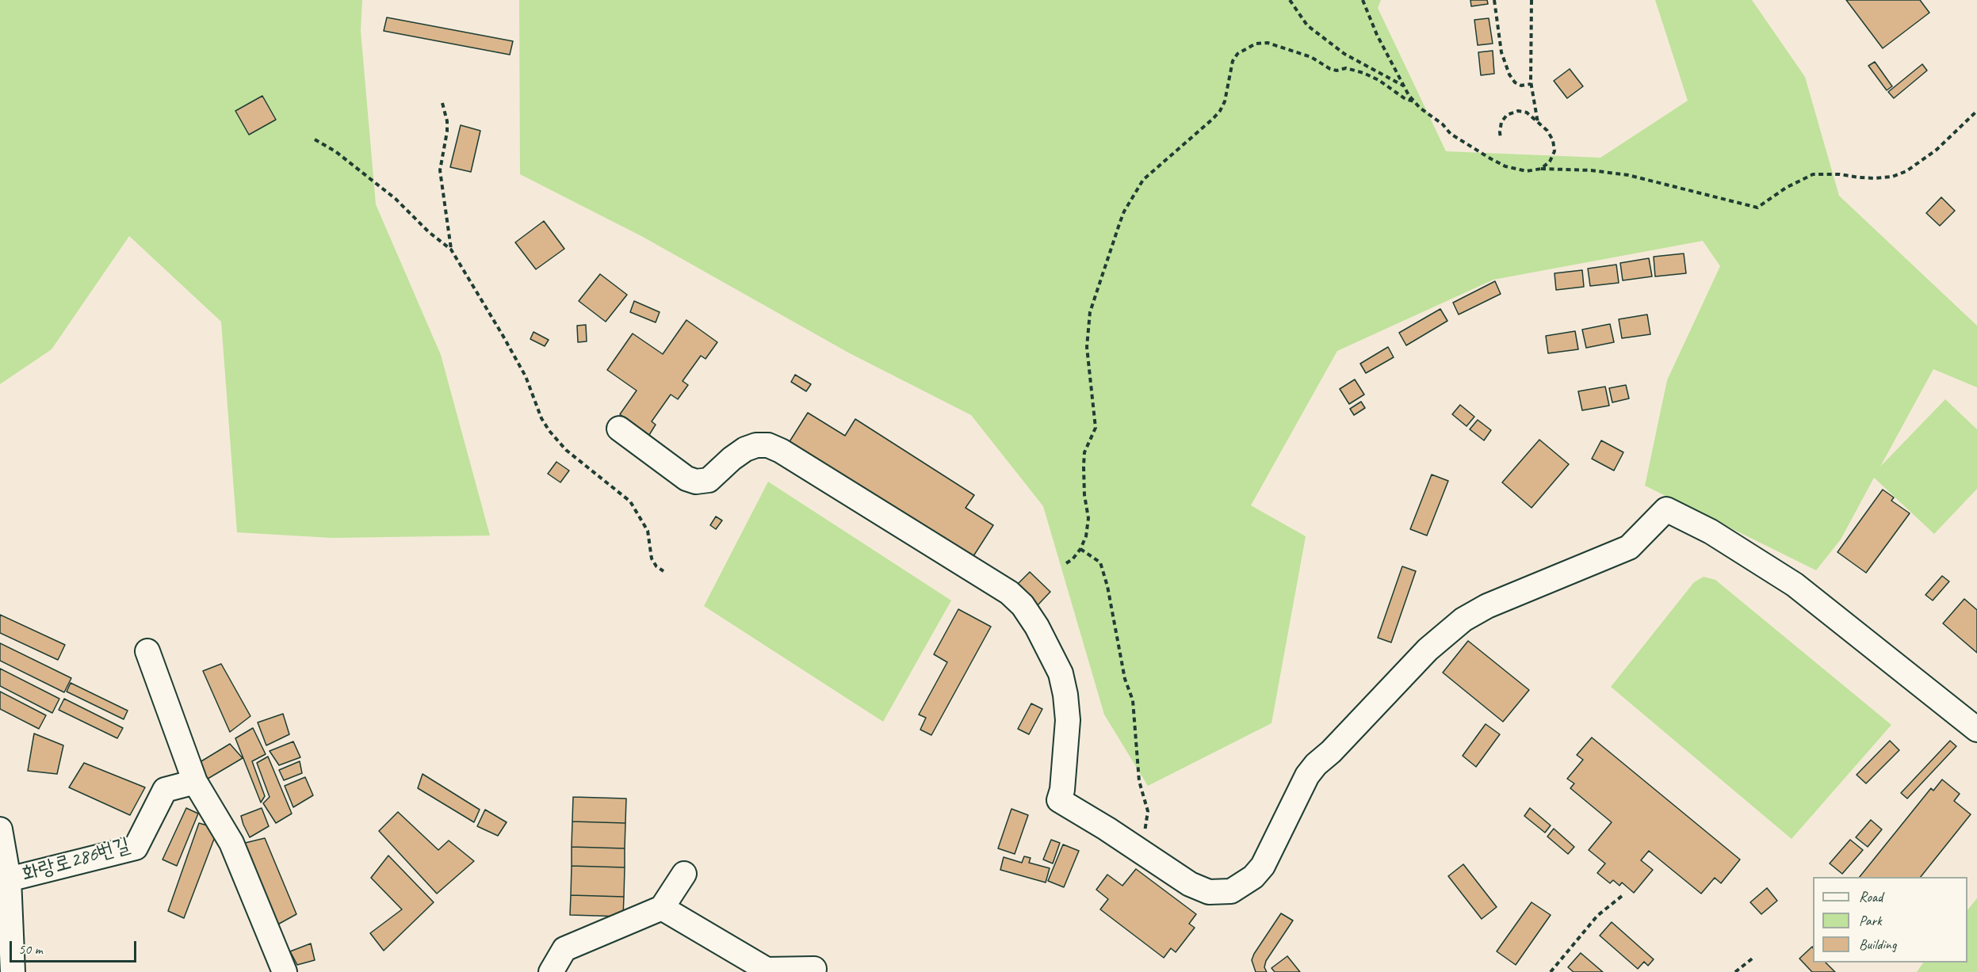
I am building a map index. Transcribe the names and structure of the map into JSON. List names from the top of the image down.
{
  "streets": {
    "street": ["화랑로286번길"]
  },
  "legend": ["Road", "Park", "Building"],
  "scale_bar": "50 m"
}
